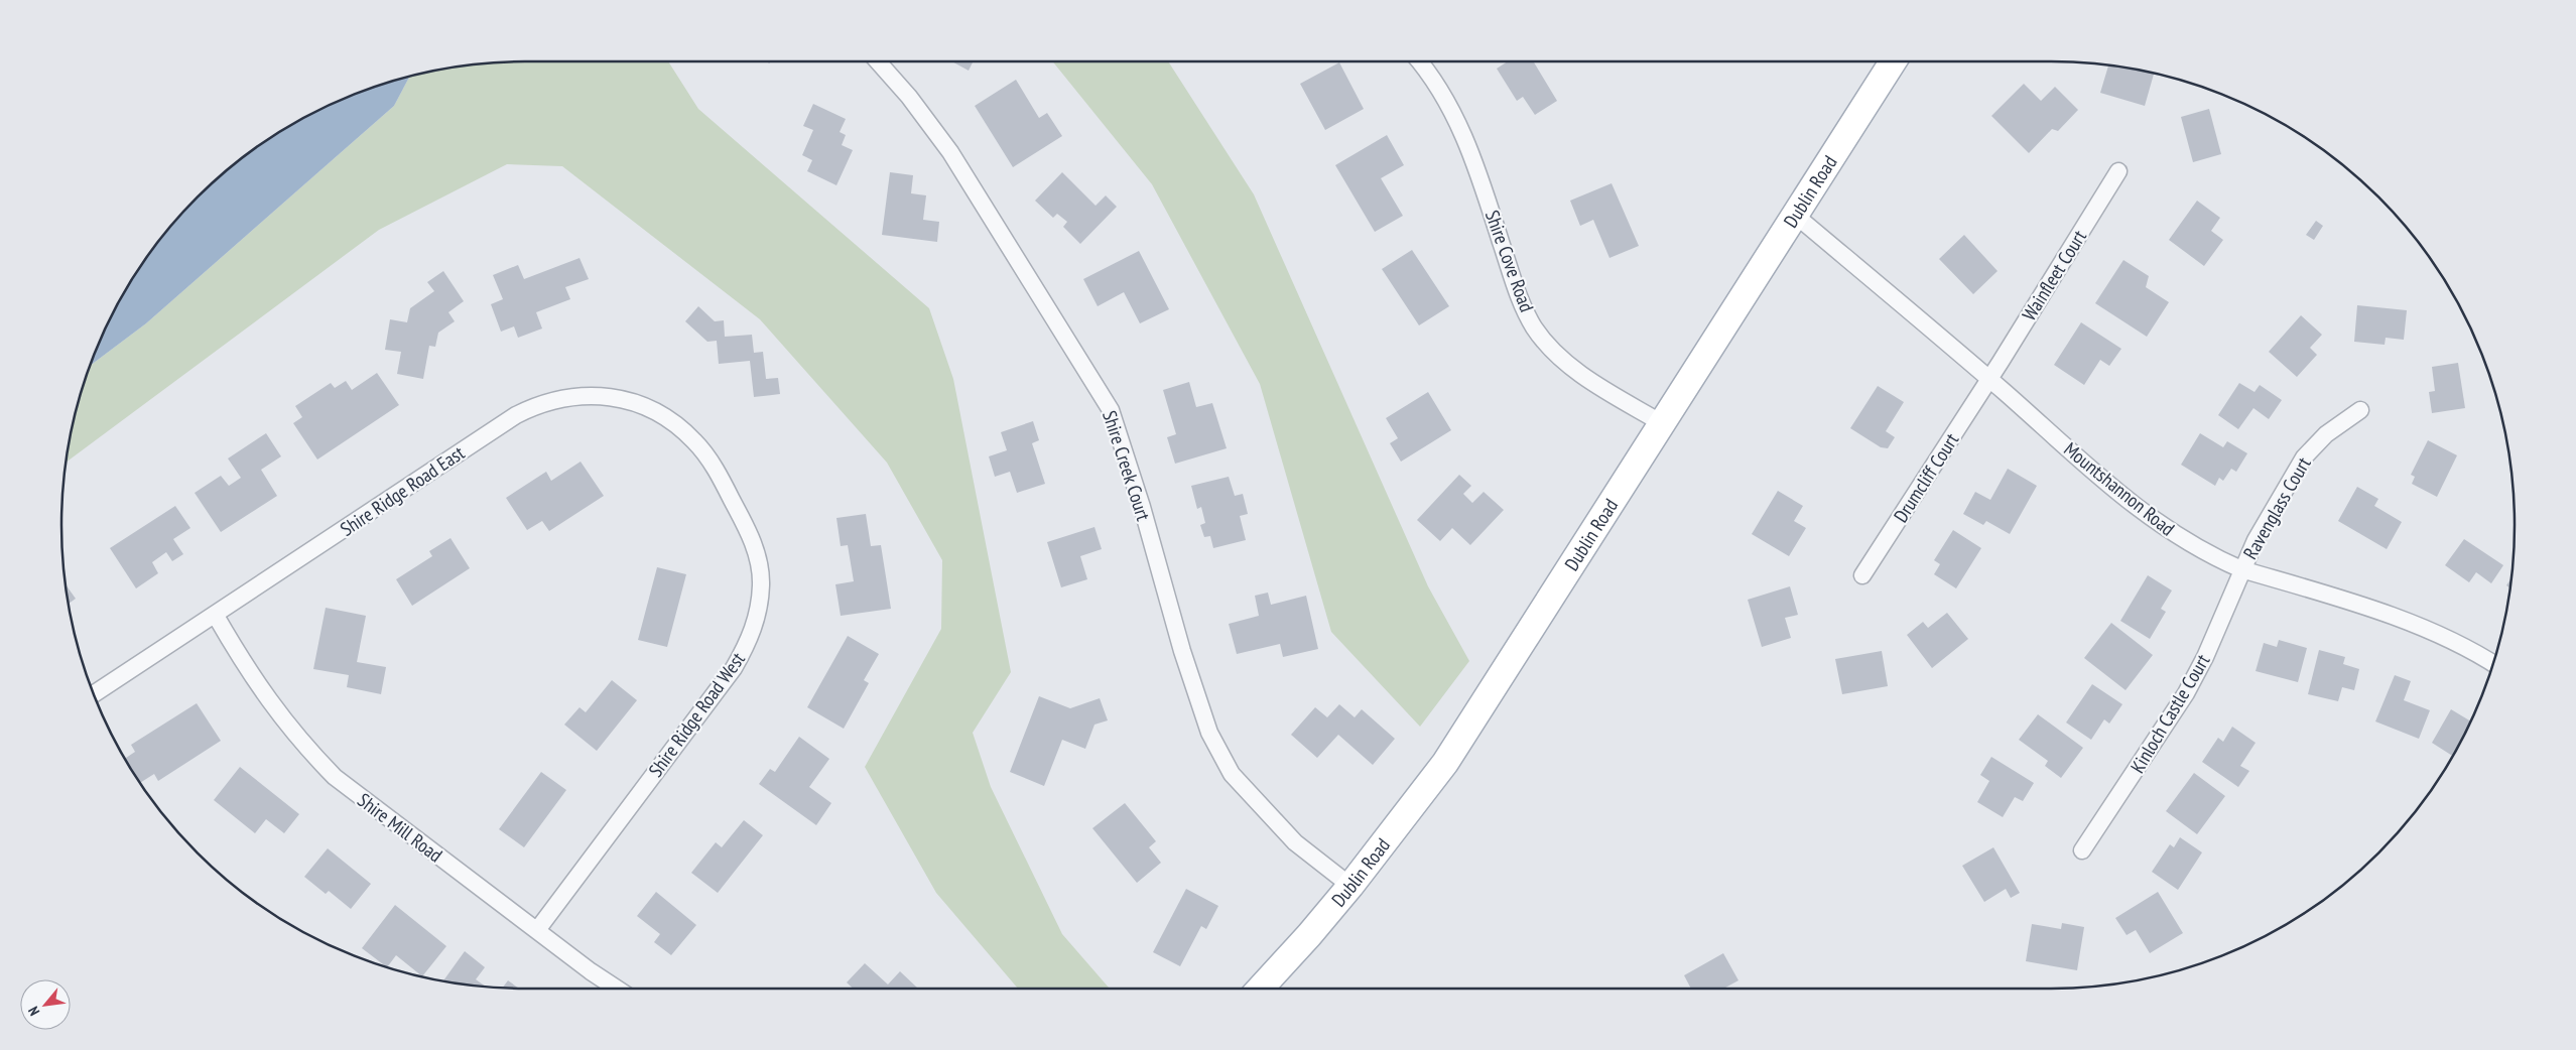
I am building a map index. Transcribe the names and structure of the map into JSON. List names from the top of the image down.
{
  "streets": {
    "main road": ["Dublin Road"],
    "street": [
      "Shire Cove Road",
      "Wainfleet Court",
      "Shire Creek Court",
      "Drumcliff Court",
      "Mountshannon Road",
      "Shire Ridge Road East",
      "Ravenglass Court",
      "Kinloch Castle Court",
      "Shire Ridge Road West",
      "Shire Mill Road"
    ]
  },
  "crossings": [
    ["Dublin Road", "Shire Cove Road"],
    ["Dublin Road", "Shire Creek Court"],
    ["Dublin Road", "Mountshannon Road"],
    ["Wainfleet Court", "Drumcliff Court"],
    ["Wainfleet Court", "Mountshannon Road"],
    ["Drumcliff Court", "Mountshannon Road"],
    ["Mountshannon Road", "Ravenglass Court"],
    ["Mountshannon Road", "Kinloch Castle Court"],
    ["Shire Ridge Road East", "Shire Ridge Road West"],
    ["Shire Ridge Road East", "Shire Mill Road"],
    ["Ravenglass Court", "Kinloch Castle Court"],
    ["Shire Ridge Road West", "Shire Mill Road"]
  ],
  "north": "bottom left"
}
